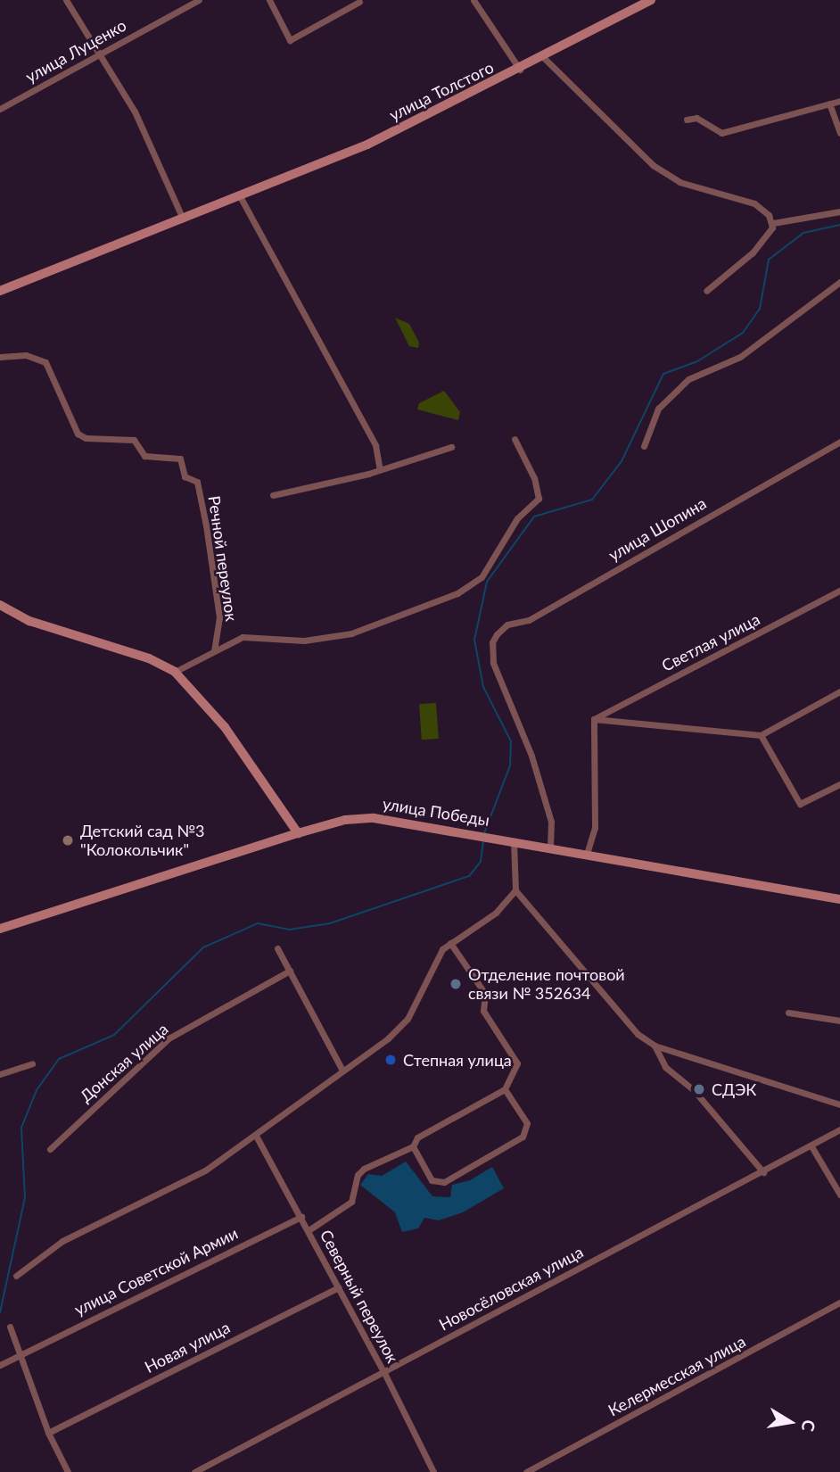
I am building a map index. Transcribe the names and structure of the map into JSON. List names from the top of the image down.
{
  "streets": {
    "street": [
      "улица Луценко",
      "улица Толстого",
      "улица Шопина",
      "Речной переулок",
      "Светлая улица",
      "улица Победы",
      "Донская улица",
      "улица Советской Армии",
      "Новосёловская улица",
      "Северный переулок",
      "Новая улица",
      "Келермесская улица"
    ]
  },
  "crossings": [
    ["улица Шопина", "улица Победы"],
    ["улица Советской Армии", "Северный переулок"],
    ["Новосёловская улица", "Северный переулок"],
    ["Северный переулок", "Новая улица"]
  ],
  "places": [
    "Детский сад №3 \"Колокольчик\"",
    "Отделение почтовой связи № 352634",
    "Степная улица",
    "СДЭК"
  ],
  "north": "right"
}
